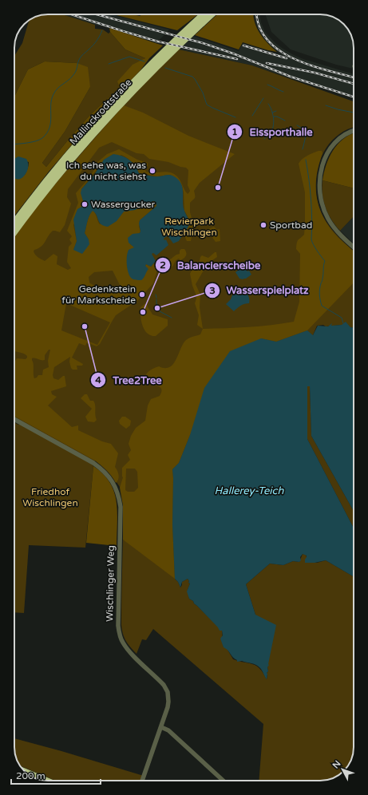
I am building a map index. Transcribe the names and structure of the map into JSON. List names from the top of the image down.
{
  "streets": {
    "highway": ["Mallinckrodtstraße"],
    "street": ["Wischlinger Weg"]
  },
  "water": ["Hallerey-Teich"],
  "parks": ["Revierpark Wischlingen", "Friedhof Wischlingen"],
  "places": [
    "Ich sehe was, was du nicht siehst",
    "Eissporthalle",
    "Wassergucker",
    "Sportbad",
    "Gedenkstein für Markscheide",
    "Wasserspielplatz",
    "Balancierscheibe",
    "Tree2Tree"
  ],
  "scale_bar": "200 m",
  "north": "top left"
}
